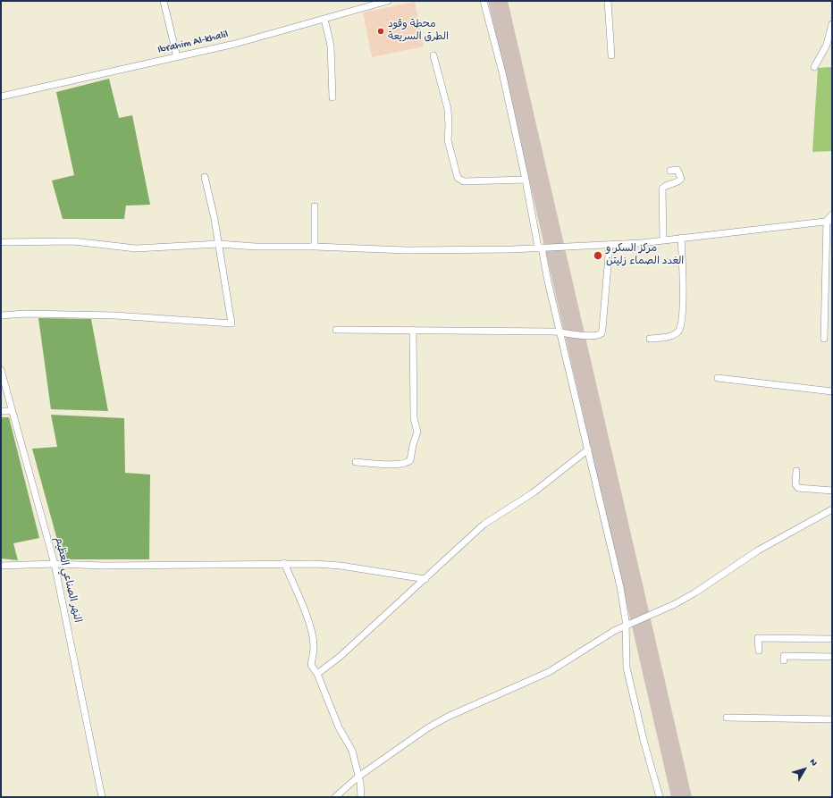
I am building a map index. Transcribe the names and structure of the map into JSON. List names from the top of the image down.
{
  "streets": {
    "street": ["Ibrahim Al-khalil", "النهر الصناعي العظيم"]
  },
  "places": ["محطة وقود الطرق السريعة", "مركز السكر و الغدد الصماء زليتن"],
  "north": "top right"
}
